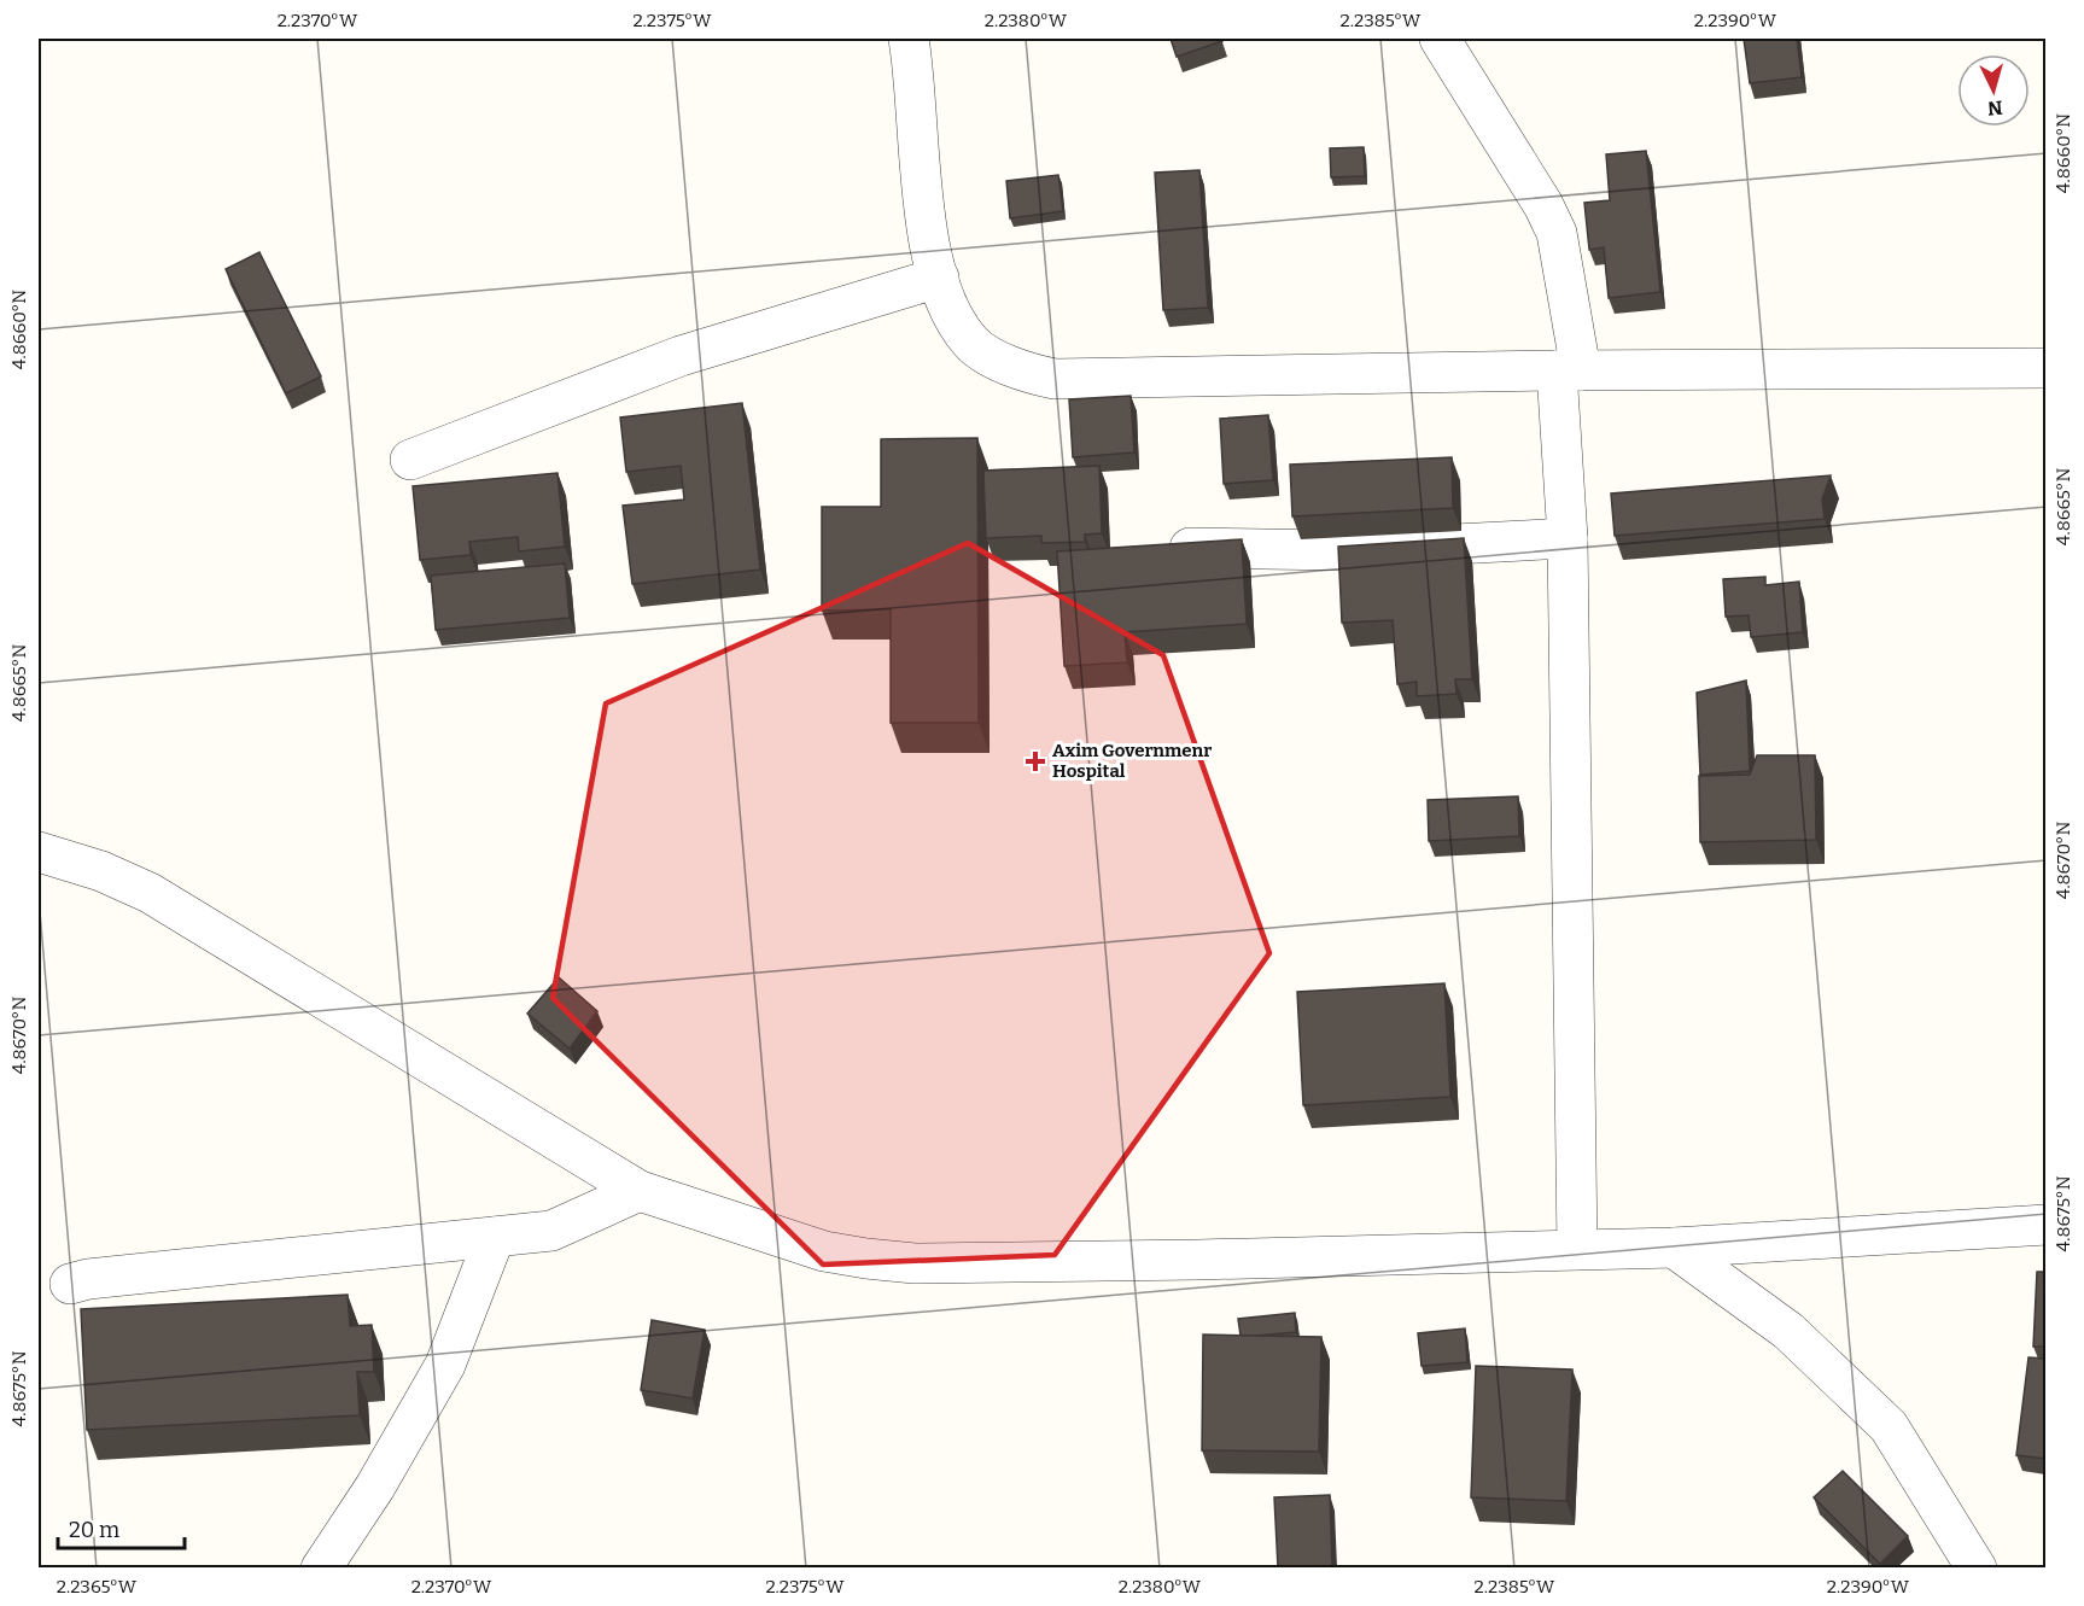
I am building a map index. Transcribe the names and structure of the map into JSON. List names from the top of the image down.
{
  "places": {
    "health": ["Axim Governmenr Hospital"]
  },
  "scale_bar": "20 m",
  "north": "bottom",
  "coordinates": [
    "2.2370°W",
    "2.2375°W",
    "2.2380°W",
    "2.2385°W",
    "2.2390°W",
    "4.8660°N",
    "4.8665°N",
    "4.8670°N",
    "4.8675°N",
    "2.2365°W"
  ]
}
